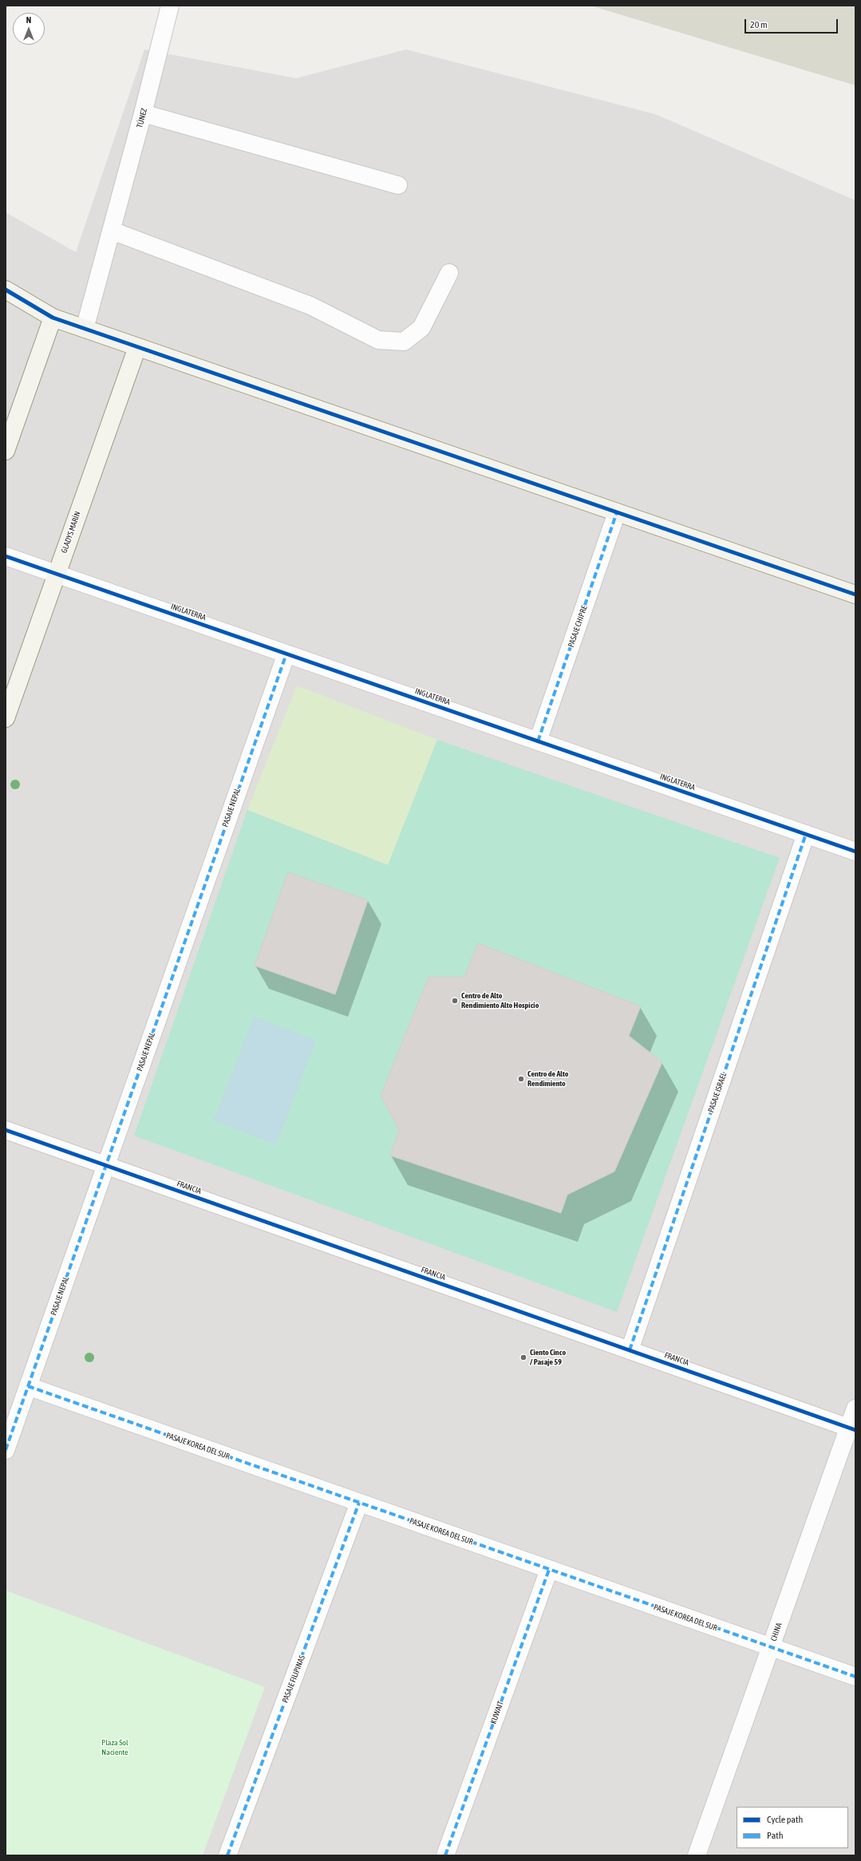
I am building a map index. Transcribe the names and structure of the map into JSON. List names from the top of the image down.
{
  "streets": {
    "street": [
      "TÚNEZ",
      "GLADYS MARÍN",
      "INGLATERRA",
      "PASAJE CHIPRE",
      "PASAJE NEPAL",
      "PASAJE ISRAEL",
      "FRANCIA",
      "PASAJE KOREA DEL SUR",
      "CHINA",
      "PASAJE FILIPINAS",
      "KUWAIT"
    ]
  },
  "crossings": [
    ["GLADYS MARÍN", "INGLATERRA"],
    ["INGLATERRA", "PASAJE CHIPRE"],
    ["INGLATERRA", "PASAJE NEPAL"],
    ["INGLATERRA", "PASAJE ISRAEL"],
    ["PASAJE NEPAL", "FRANCIA"],
    ["PASAJE NEPAL", "PASAJE KOREA DEL SUR"],
    ["PASAJE ISRAEL", "FRANCIA"],
    ["FRANCIA", "CHINA"],
    ["PASAJE KOREA DEL SUR", "CHINA"],
    ["PASAJE KOREA DEL SUR", "PASAJE FILIPINAS"],
    ["PASAJE KOREA DEL SUR", "KUWAIT"]
  ],
  "parks": ["Plaza Sol Naciente"],
  "places": ["Centro de Alto Rendimiento Alto Hospicio", "Centro de Alto Rendimiento", "Ciento Cinco / Pasaje 59"],
  "legend": ["Cycle path", "Path"],
  "scale_bar": "20 m",
  "north": "top"
}
